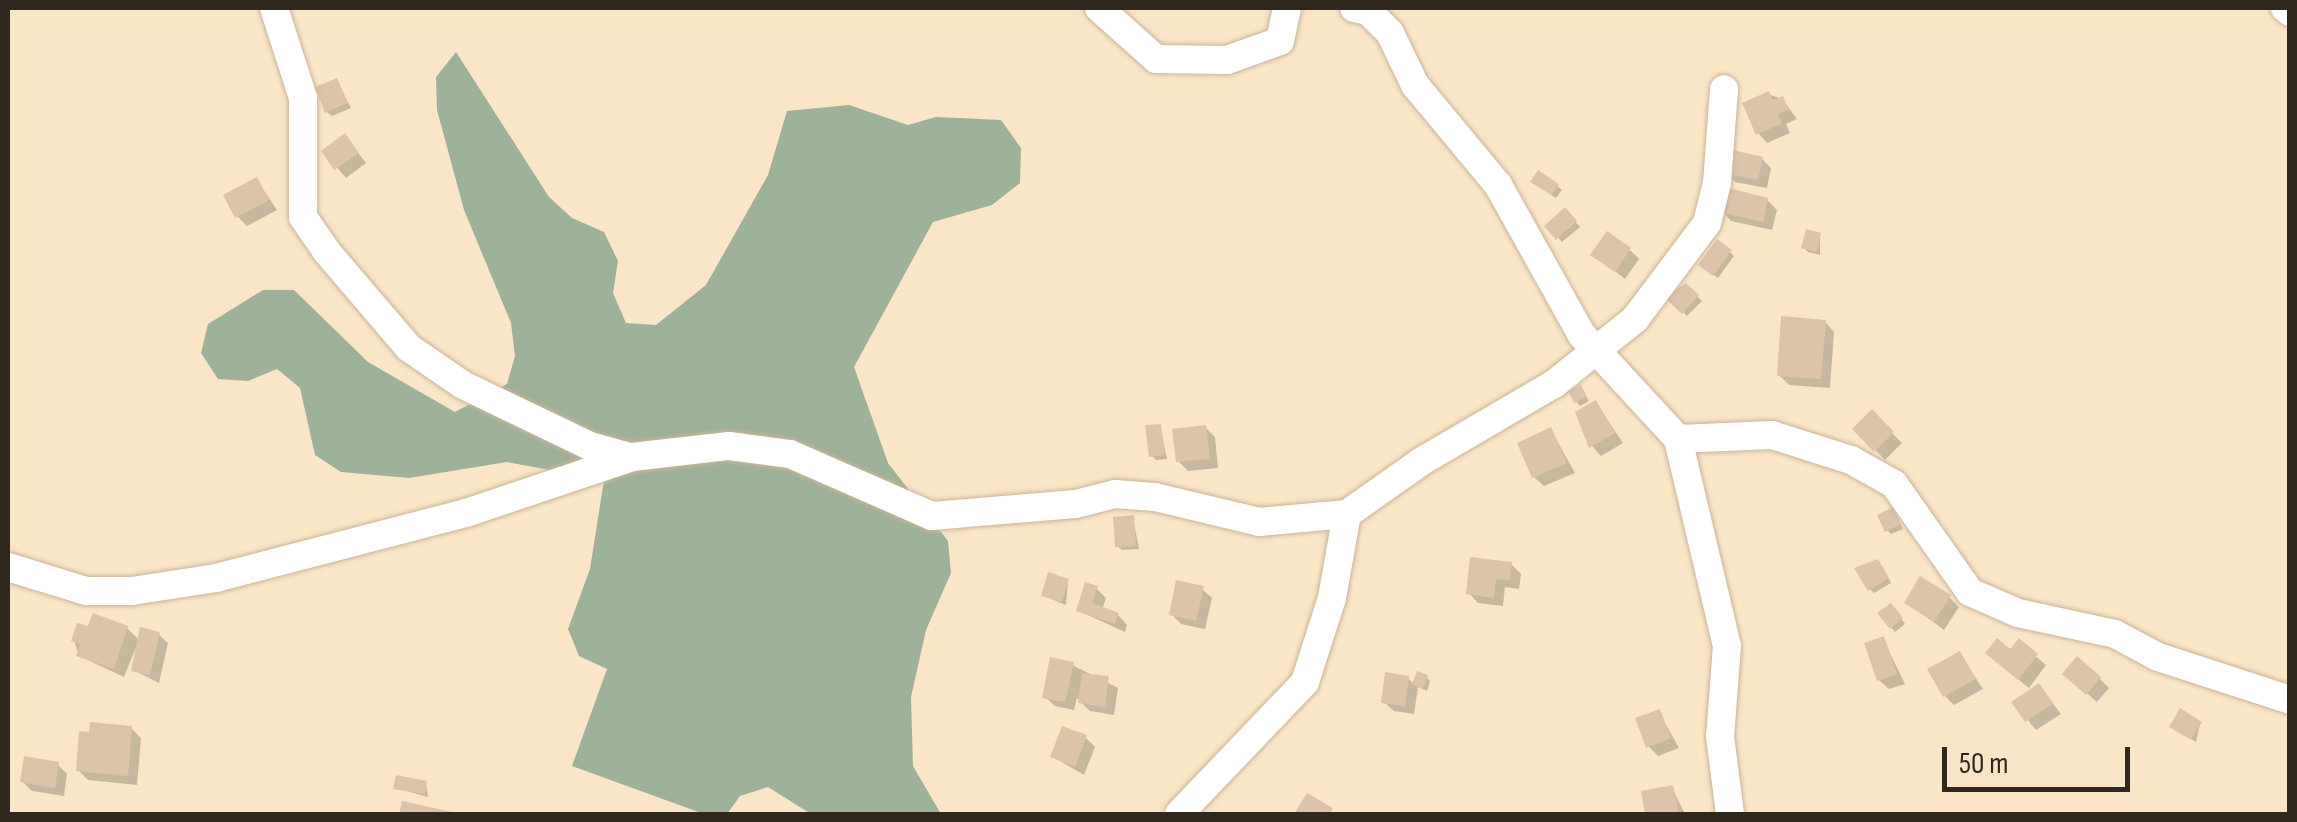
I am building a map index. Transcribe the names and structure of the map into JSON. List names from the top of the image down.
{
  "scale_bar": "50 m"
}
